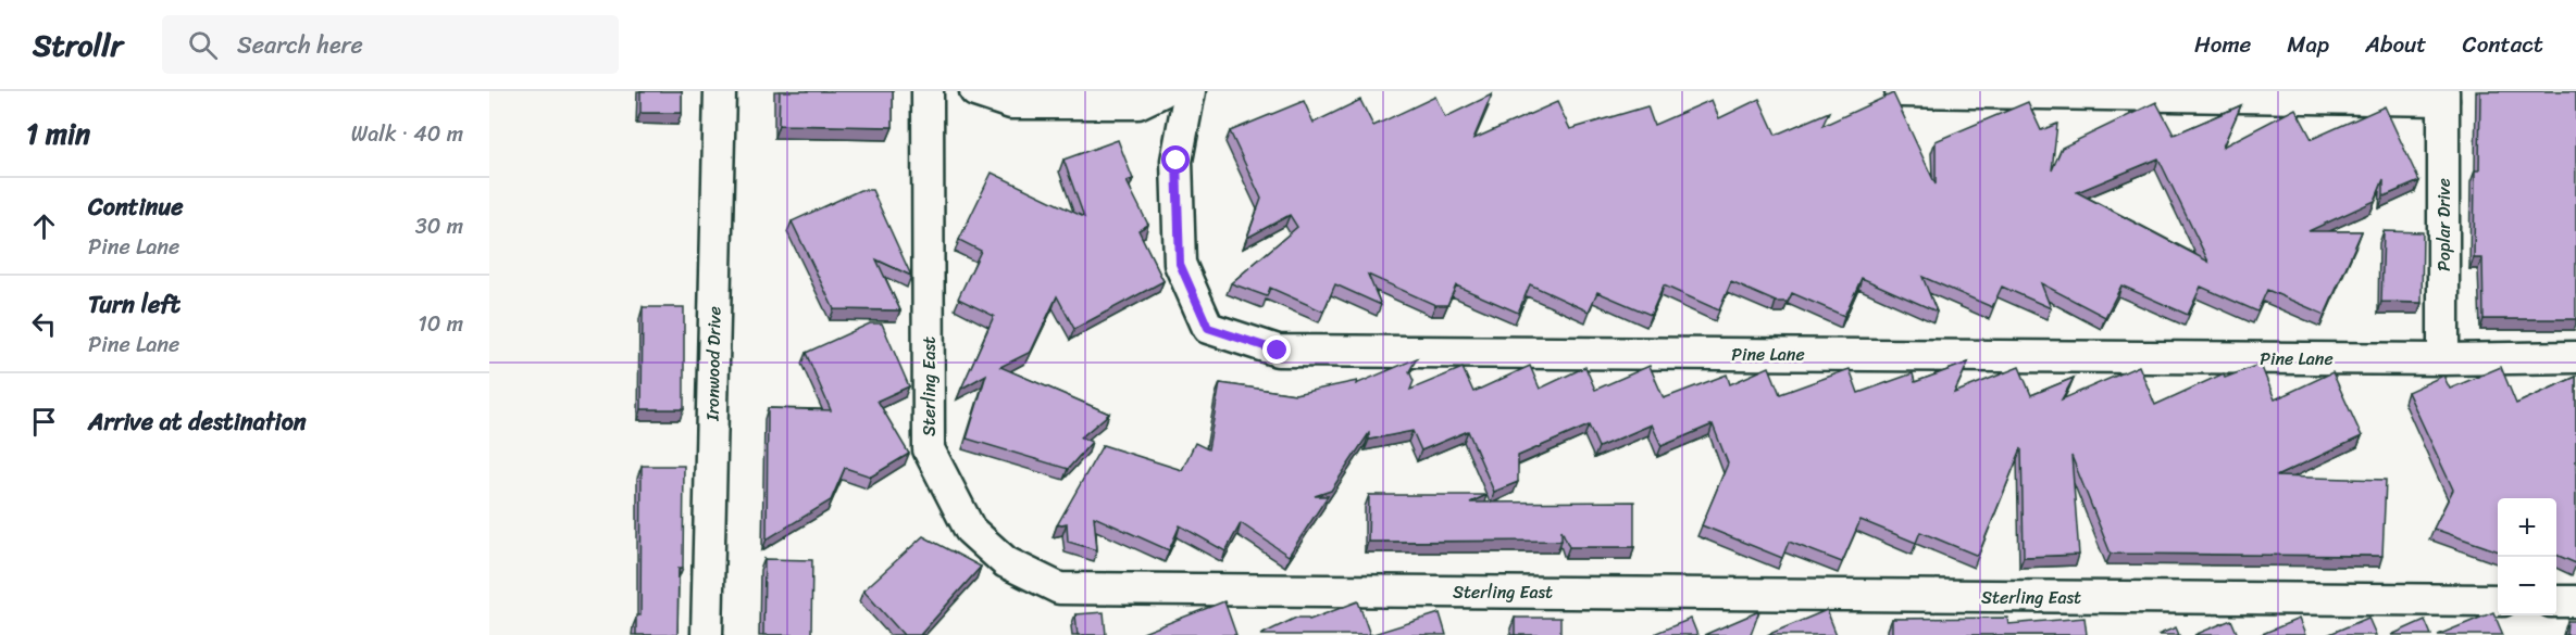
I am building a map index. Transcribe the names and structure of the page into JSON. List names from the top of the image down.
{
  "streets": {
    "street": [
      "Poplar Drive",
      "Pine Lane",
      "Ironwood Drive",
      "Sterling East"
    ]
  },
  "crossings": [
    ["Poplar Drive", "Pine Lane"]
  ],
  "page": {
    "header": "Strollr",
    "search": "Search here",
    "nav": [
      "Home",
      "Map",
      "About",
      "Contact"
    ],
    "heading": ["1 min", "Walk · 40 m"],
    "list": [
      ["Continue", "Pine Lane", "30 m"],
      ["Turn left", "Pine Lane", "10 m"],
      "Arrive at destination"
    ],
    "map_buttons": ["+", "−"]
  }
}
